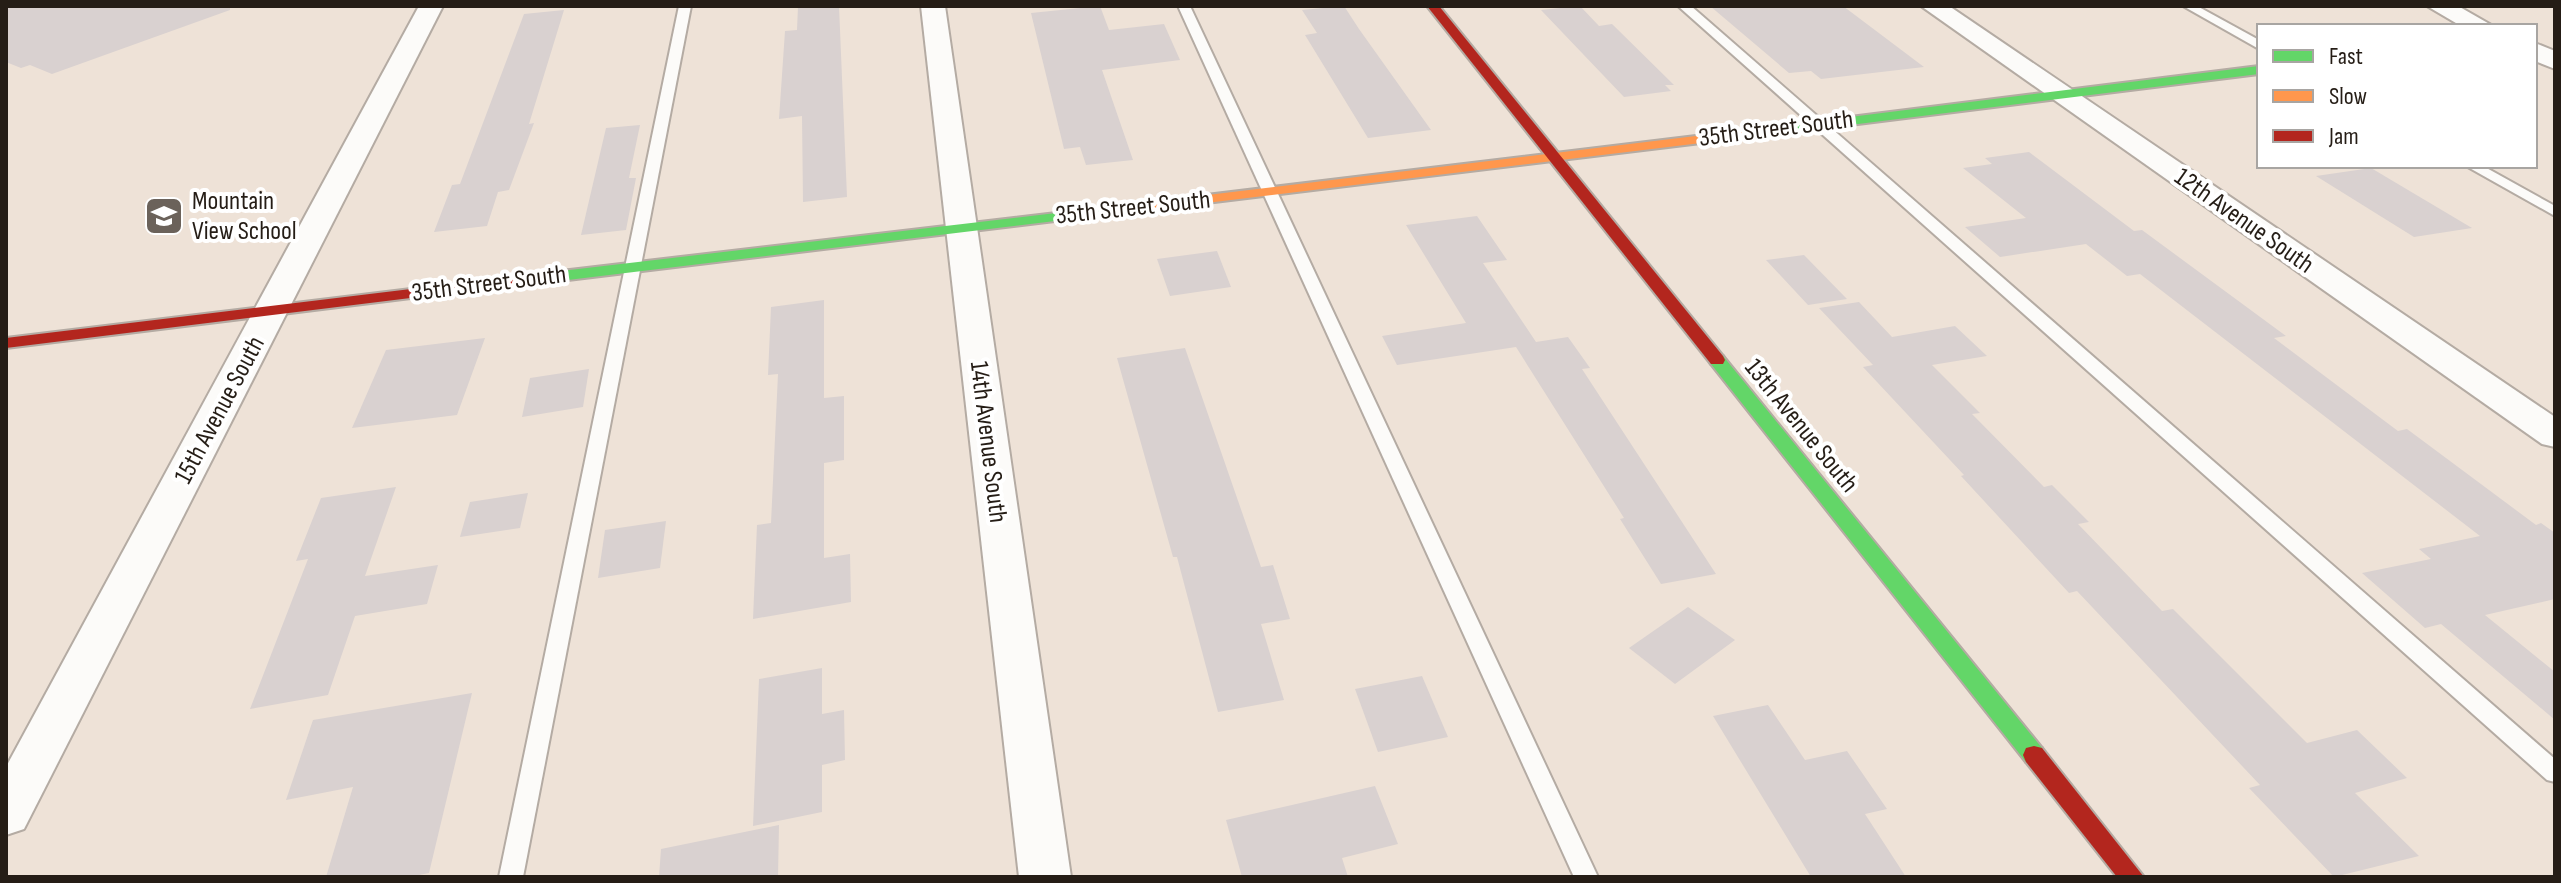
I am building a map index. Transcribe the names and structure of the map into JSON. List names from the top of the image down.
{
  "streets": {
    "street": [
      "35th Street South",
      "12th Avenue South",
      "15th Avenue South",
      "13th Avenue South",
      "14th Avenue South"
    ]
  },
  "crossings": [
    ["35th Street South", "12th Avenue South"],
    ["35th Street South", "15th Avenue South"],
    ["35th Street South", "13th Avenue South"],
    ["35th Street South", "14th Avenue South"]
  ],
  "places": {
    "school or university": ["Mountain View School"]
  },
  "legend": ["Fast", "Slow", "Jam"]
}
